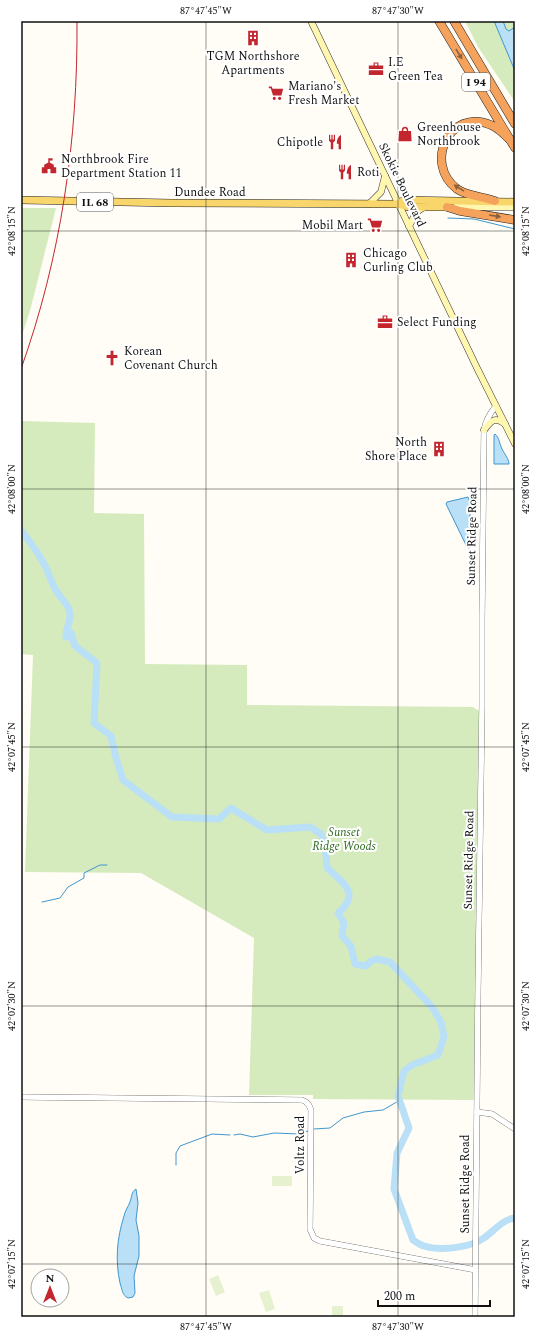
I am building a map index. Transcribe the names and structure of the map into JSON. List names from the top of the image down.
{
  "streets": {
    "highway": ["I 94"],
    "main road": ["Skokie Boulevard", "Dundee Road", "IL 68"],
    "street": ["Sunset Ridge Road", "Voltz Road"]
  },
  "crossings": [
    ["Skokie Boulevard", "Dundee Road"],
    ["Skokie Boulevard", "Sunset Ridge Road"],
    ["Sunset Ridge Road", "Voltz Road"]
  ],
  "parks": ["Sunset Ridge Woods"],
  "places": {
    "building": ["TGM Northshore Apartments", "Chicago Curling Club", "North Shore Place"],
    "office": ["I.E Green Tea", "Select Funding"],
    "supermarket": ["Mariano's Fresh Market", "Mobil Mart"],
    "shop": ["Greenhouse Northbrook"],
    "restaurant": ["Chipotle", "Roti"],
    "public building": ["Northbrook Fire Department Station 11"],
    "church": ["Korean Covenant Church"]
  },
  "scale_bar": "200 m",
  "north": "top",
  "coordinates": [
    "87°47'45\"W",
    "87°47'30\"W",
    "42°08'15\"N",
    "42°08'00\"N",
    "42°07'45\"N",
    "42°07'30\"N",
    "42°07'15\"N"
  ]
}
